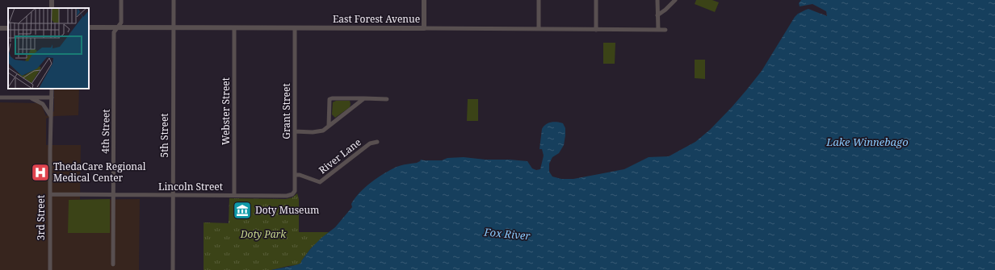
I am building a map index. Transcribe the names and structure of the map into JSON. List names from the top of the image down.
{
  "streets": {
    "street": [
      "East Forest Avenue",
      "Webster Street",
      "Grant Street",
      "4th Street",
      "5th Street",
      "River Lane",
      "Lincoln Street",
      "3rd Street"
    ]
  },
  "crossings": [
    ["East Forest Avenue", "Webster Street"],
    ["East Forest Avenue", "Grant Street"],
    ["East Forest Avenue", "4th Street"],
    ["East Forest Avenue", "5th Street"],
    ["Webster Street", "Lincoln Street"],
    ["Grant Street", "River Lane"],
    ["Grant Street", "Lincoln Street"],
    ["4th Street", "Lincoln Street"],
    ["5th Street", "Lincoln Street"],
    ["Lincoln Street", "3rd Street"]
  ],
  "water": ["Lake Winnebago", "Fox River"],
  "parks": ["Doty Park"],
  "places": {
    "hospital": ["ThedaCare Regional Medical Center"],
    "museum": ["Doty Museum"]
  }
}
